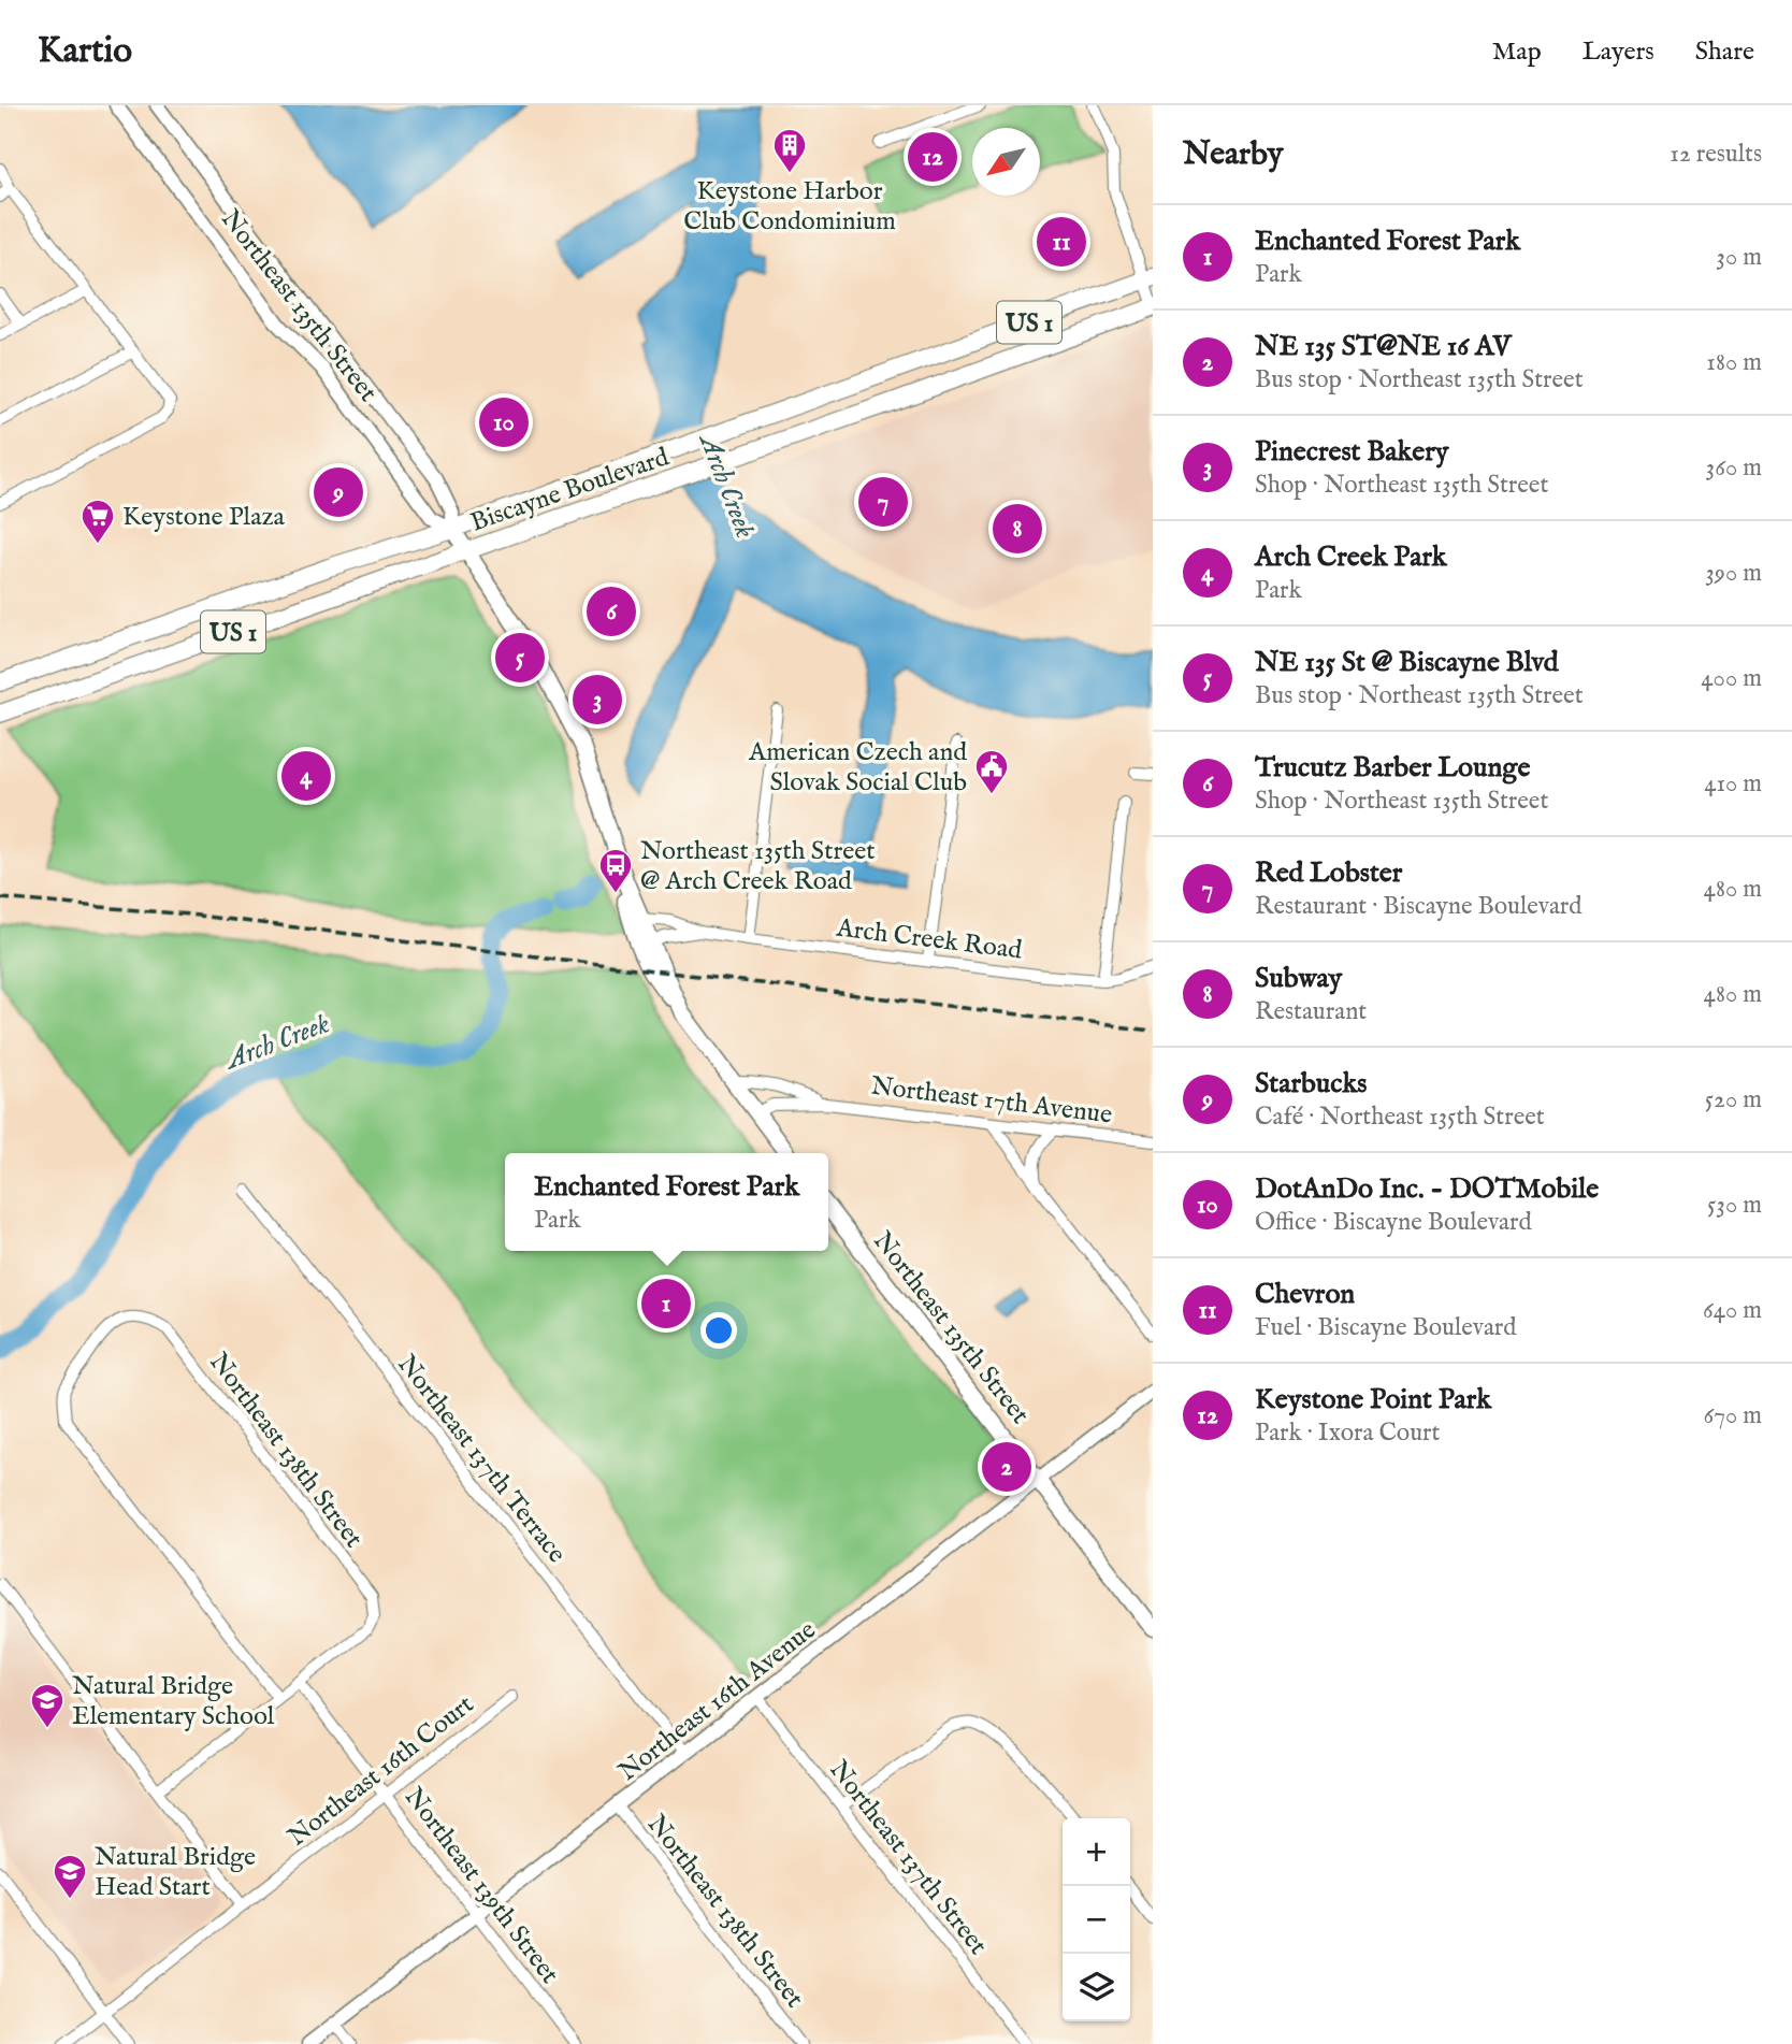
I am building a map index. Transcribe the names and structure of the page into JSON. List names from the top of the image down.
{
  "streets": {
    "main road": ["Northeast 135th Street", "US 1", "Biscayne Boulevard"],
    "street": [
      "Arch Creek Road",
      "Northeast 17th Avenue",
      "Northeast 138th Street",
      "Northeast 137th Terrace",
      "Northeast 16th Avenue",
      "Northeast 16th Court",
      "Northeast 137th Street",
      "Northeast 139th Street"
    ]
  },
  "crossings": [
    ["Northeast 135th Street", "Biscayne Boulevard"],
    ["Northeast 135th Street", "Arch Creek Road"],
    ["Northeast 135th Street", "Northeast 17th Avenue"],
    ["Northeast 135th Street", "Northeast 16th Avenue"],
    ["Northeast 138th Street", "Northeast 16th Avenue"],
    ["Northeast 138th Street", "Northeast 139th Street"],
    ["Northeast 137th Terrace", "Northeast 16th Avenue"],
    ["Northeast 16th Avenue", "Northeast 137th Street"],
    ["Northeast 16th Avenue", "Northeast 139th Street"],
    ["Northeast 16th Court", "Northeast 139th Street"]
  ],
  "water": ["Arch Creek"],
  "places": {
    "building": ["Keystone Harbor Club Condominium"],
    "supermarket": ["Keystone Plaza"],
    "public building": ["American Czech and Slovak Social Club"],
    "bus stop": ["Northeast 135th Street @ Arch Creek Road"],
    "school or university": ["Natural Bridge Elementary School", "Natural Bridge Head Start"]
  },
  "north": "bottom left",
  "page": {
    "header": "Kartio",
    "nav": ["Map", "Layers", "Share"],
    "heading": ["Nearby", "12 results"],
    "pins": [
      "12",
      "11",
      "10",
      "9",
      "7",
      "8",
      "6",
      "5",
      "3",
      "4",
      "1",
      "2"
    ],
    "list": [
      {
        "mark": "1",
        "name": "Enchanted Forest Park",
        "note": "Park",
        "value": "30 m"
      },
      {
        "mark": "2",
        "name": "NE 135 ST@NE 16 AV",
        "note": "Bus stop · Northeast 135th Street",
        "value": "180 m"
      },
      {
        "mark": "3",
        "name": "Pinecrest Bakery",
        "note": "Shop · Northeast 135th Street",
        "value": "360 m"
      },
      {
        "mark": "4",
        "name": "Arch Creek Park",
        "note": "Park",
        "value": "390 m"
      },
      {
        "mark": "5",
        "name": "NE 135 St @ Biscayne Blvd",
        "note": "Bus stop · Northeast 135th Street",
        "value": "400 m"
      },
      {
        "mark": "6",
        "name": "Trucutz Barber Lounge",
        "note": "Shop · Northeast 135th Street",
        "value": "410 m"
      },
      {
        "mark": "7",
        "name": "Red Lobster",
        "note": "Restaurant · Biscayne Boulevard",
        "value": "480 m"
      },
      {
        "mark": "8",
        "name": "Subway",
        "note": "Restaurant",
        "value": "480 m"
      },
      {
        "mark": "9",
        "name": "Starbucks",
        "note": "Café · Northeast 135th Street",
        "value": "520 m"
      },
      {
        "mark": "10",
        "name": "DotAnDo Inc. - DOTMobile",
        "note": "Office · Biscayne Boulevard",
        "value": "530 m"
      },
      {
        "mark": "11",
        "name": "Chevron",
        "note": "Fuel · Biscayne Boulevard",
        "value": "640 m"
      },
      {
        "mark": "12",
        "name": "Keystone Point Park",
        "note": "Park · Ixora Court",
        "value": "670 m"
      }
    ],
    "popup": ["Enchanted Forest Park", "Park"],
    "map_buttons": ["+", "−"]
  }
}
